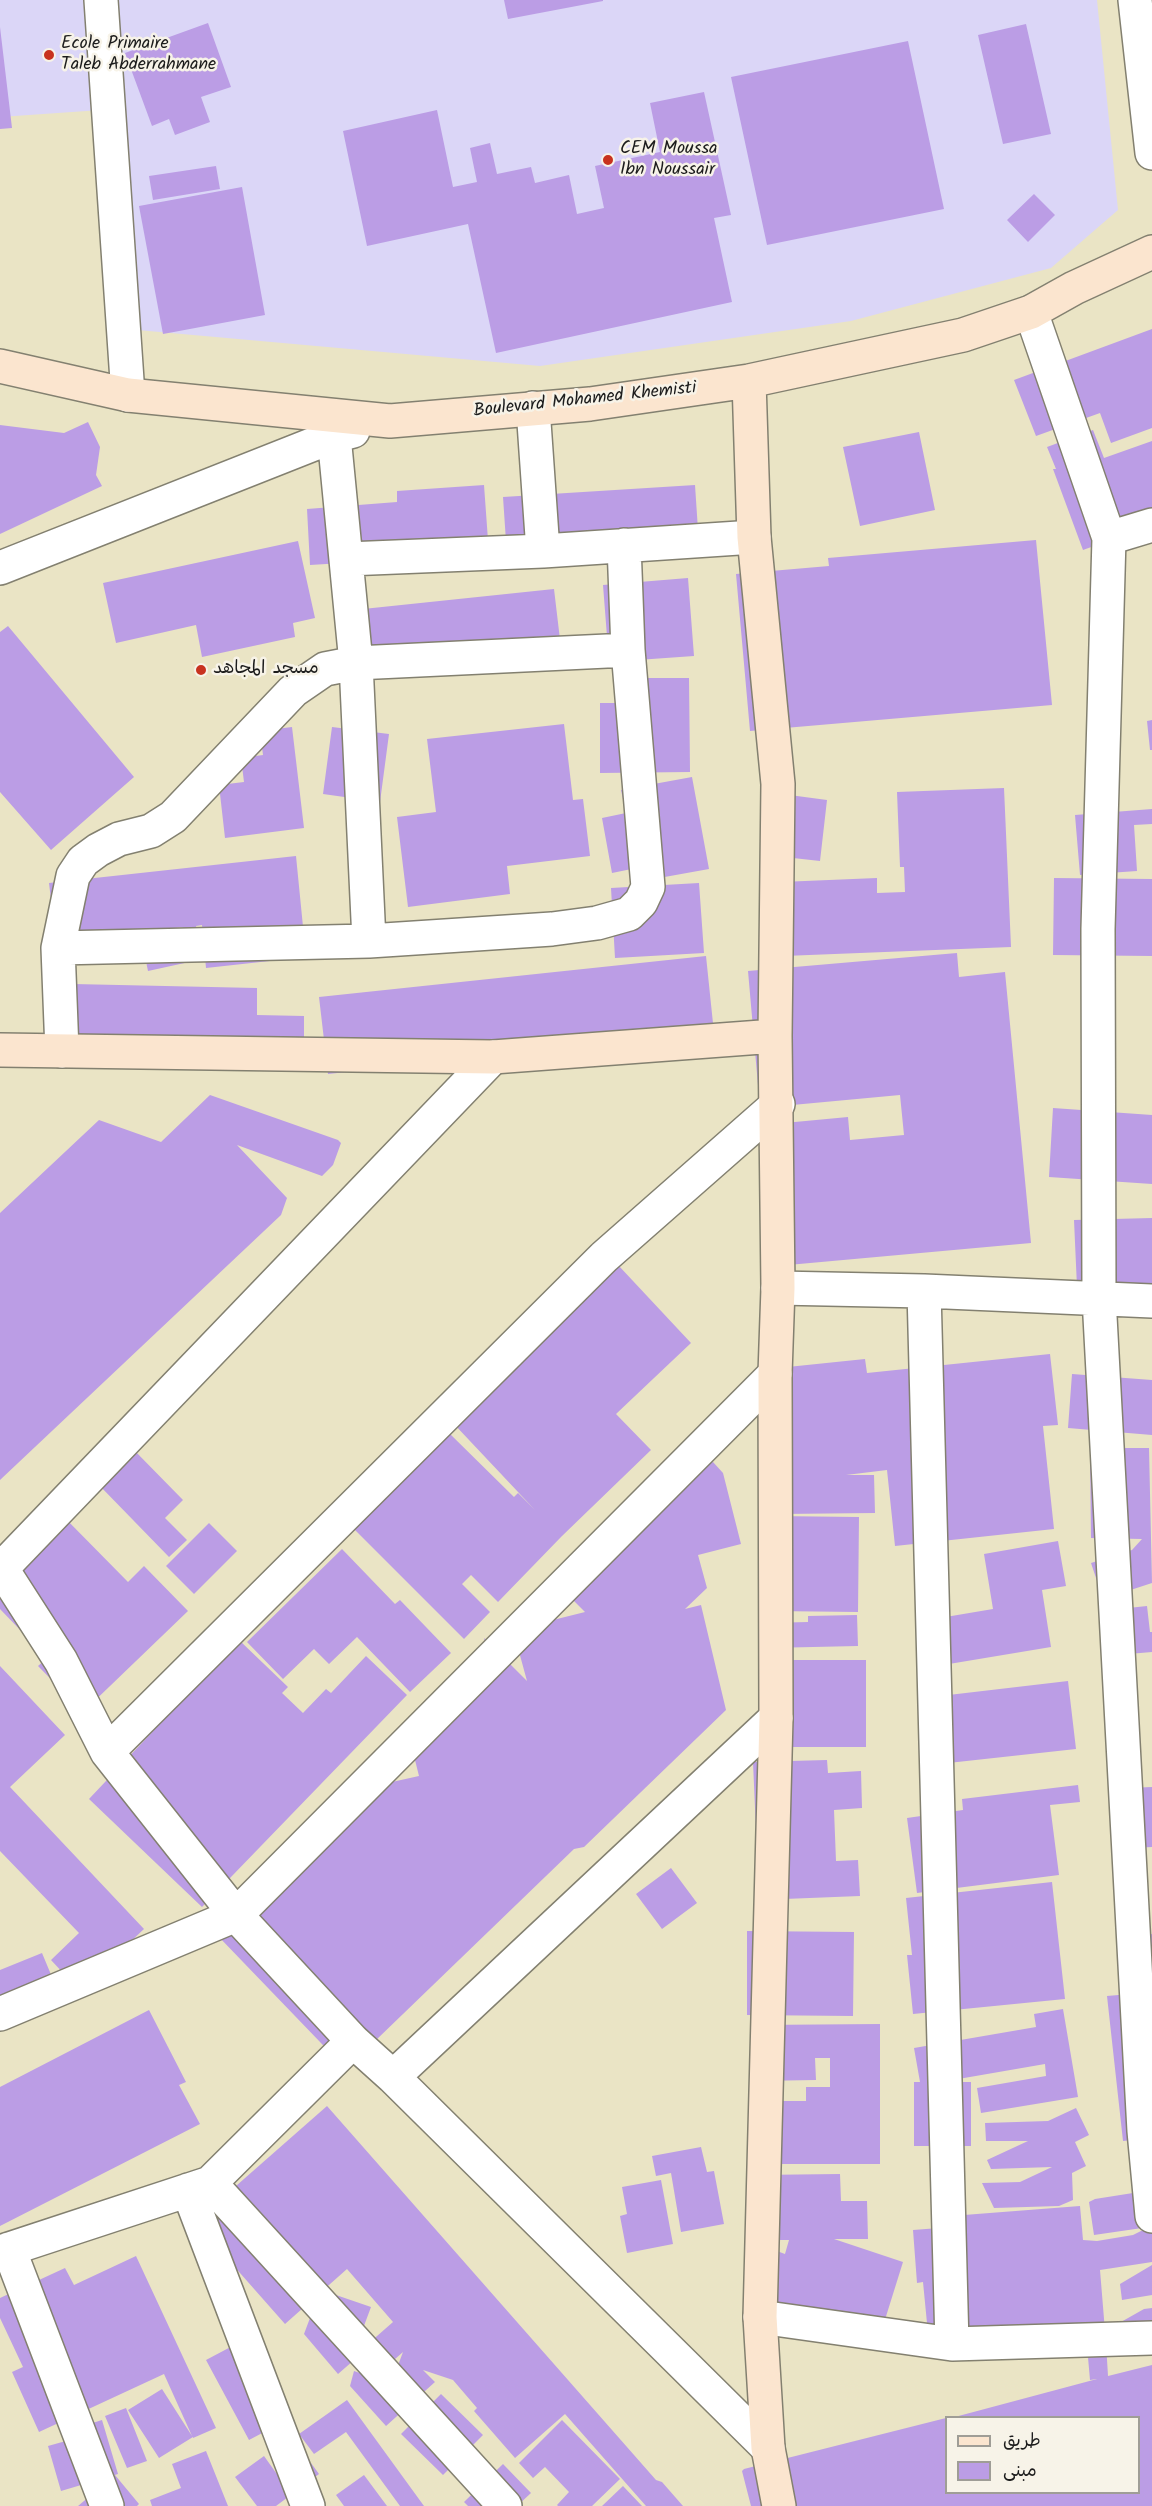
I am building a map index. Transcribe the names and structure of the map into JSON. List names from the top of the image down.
{
  "streets": {
    "street": ["Boulevard Mohamed Khemisti"]
  },
  "places": ["Ecole Primaire Taleb Abderrahmane", "CEM Moussa Ibn Noussair", "مسجد المجاهد"],
  "legend": ["طريق", "مبنى"]
}
